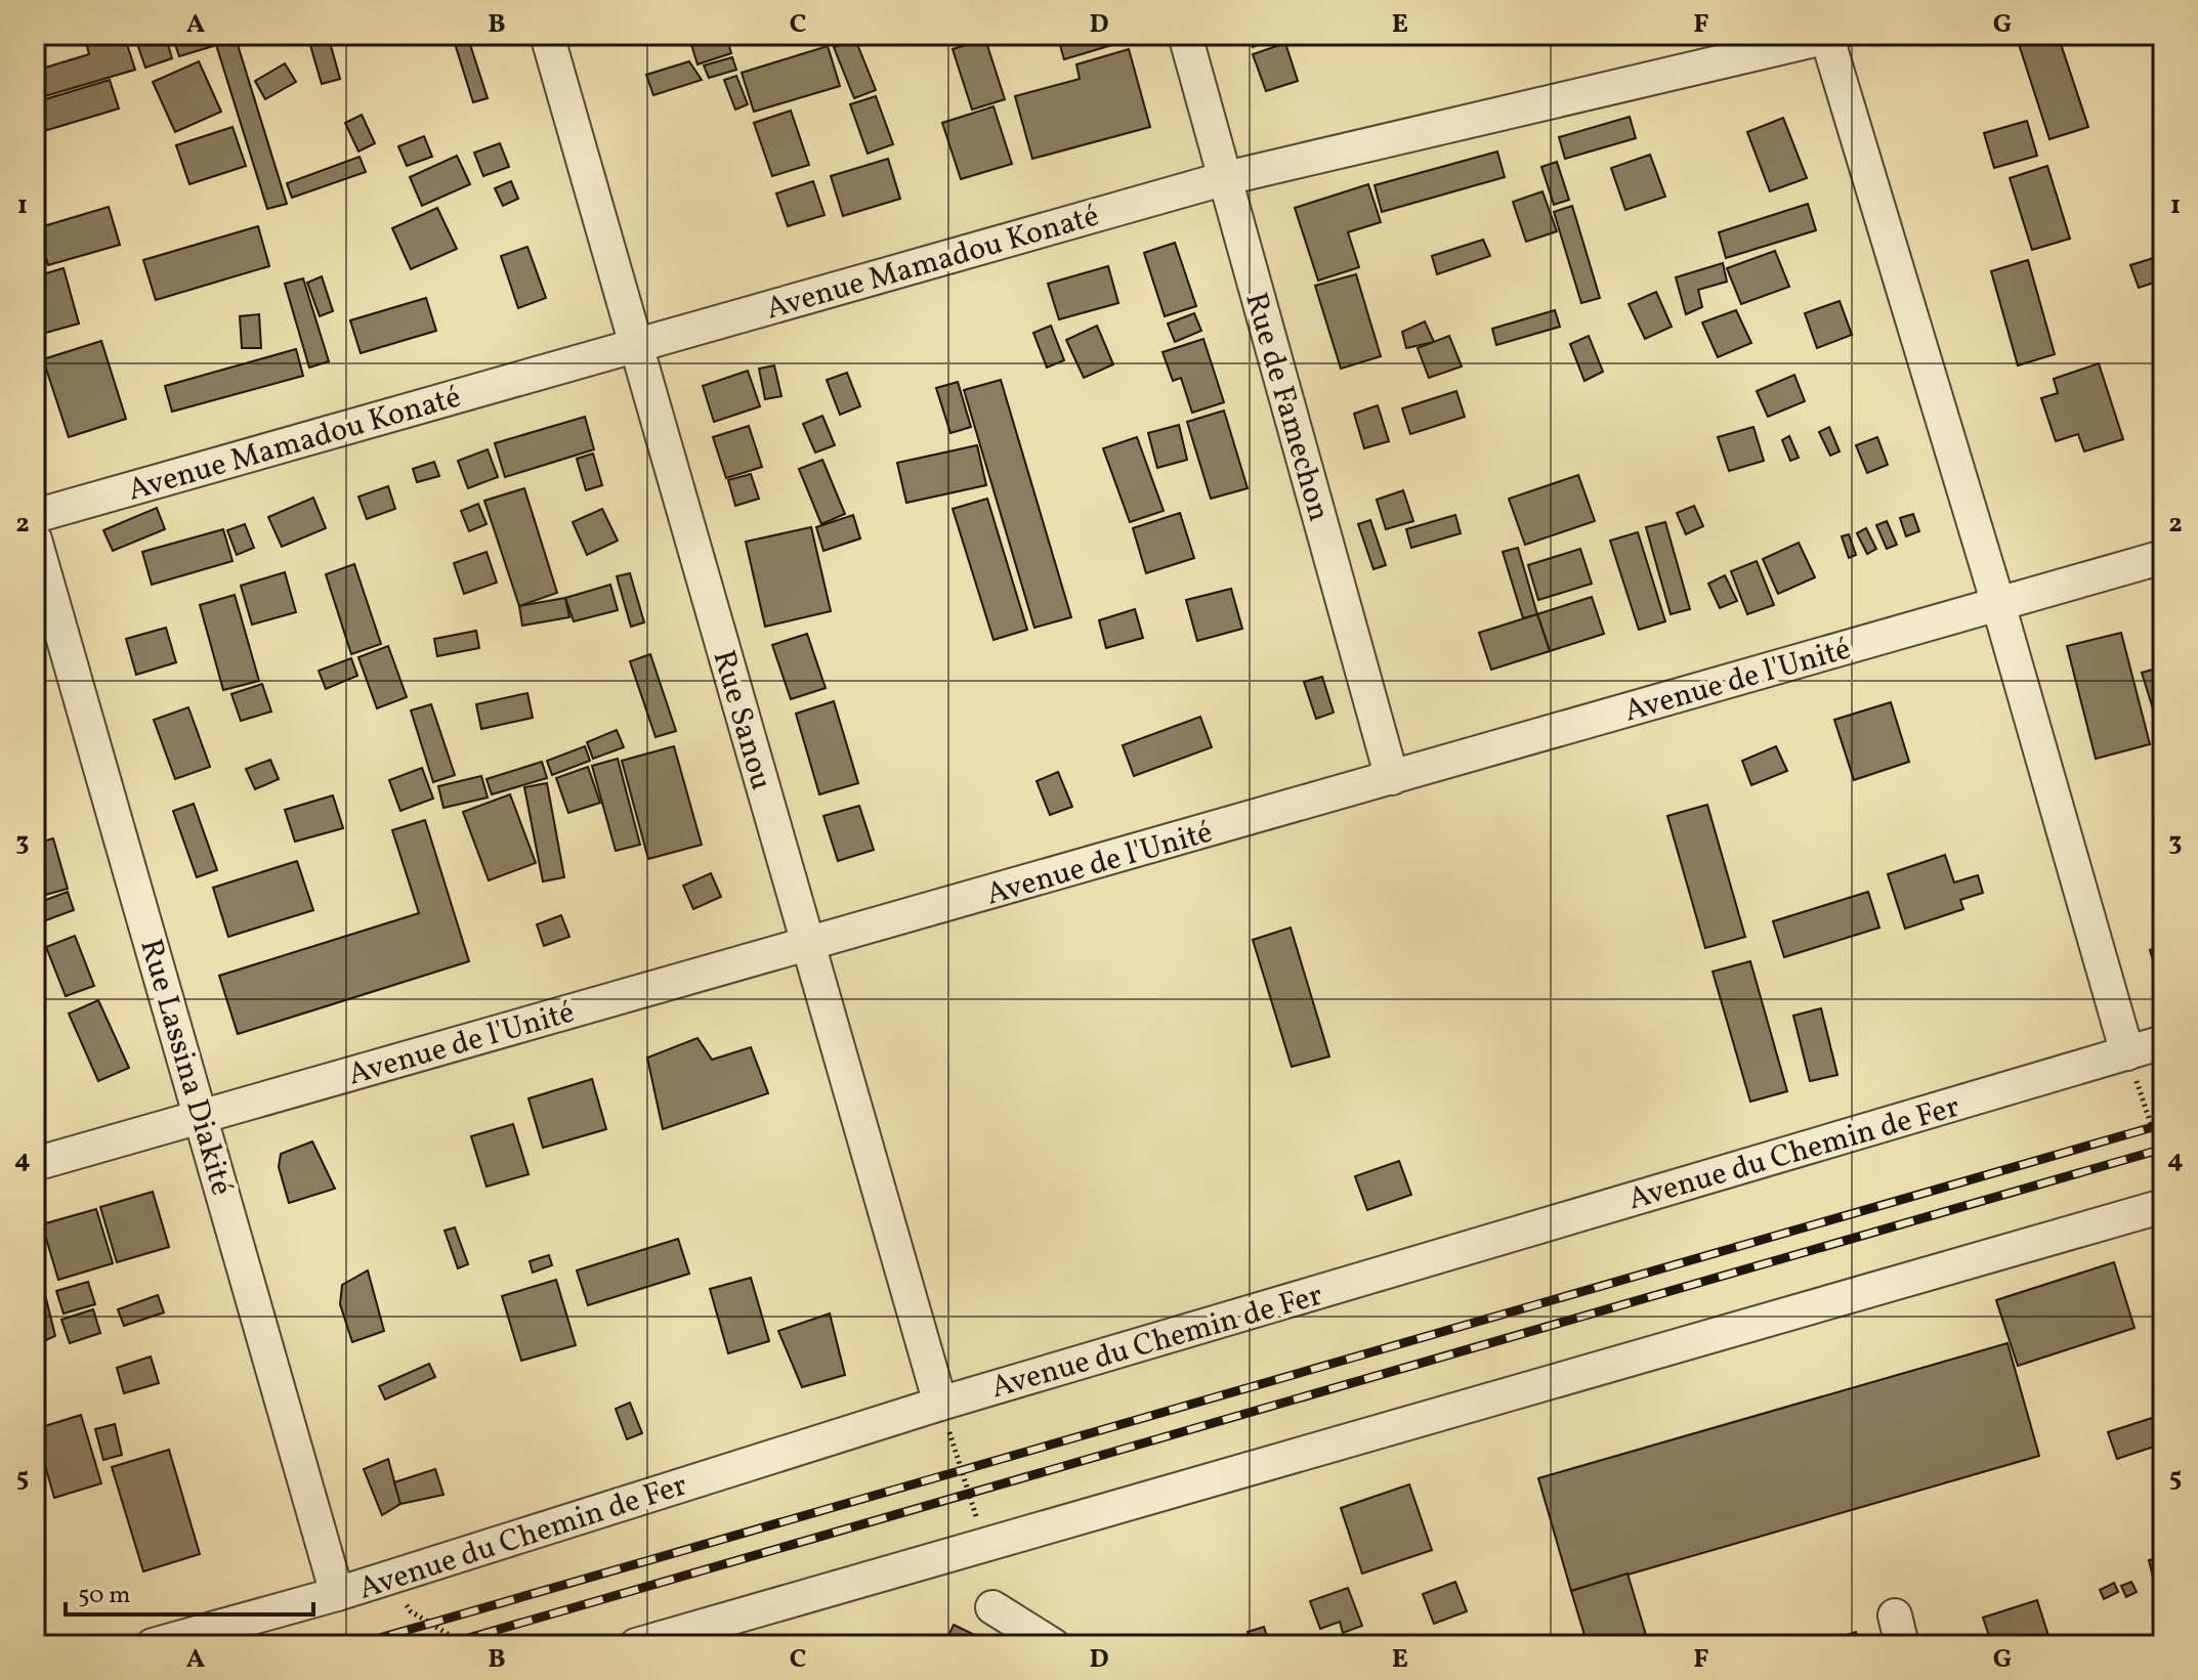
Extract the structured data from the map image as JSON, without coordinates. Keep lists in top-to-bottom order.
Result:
{
  "streets": {
    "street": [
      "Avenue Mamadou Konaté",
      "Rue de Famechon",
      "Avenue de l'Unité",
      "Rue Sanou",
      "Rue Lassina Diakité",
      "Avenue du Chemin de Fer"
    ]
  },
  "crossings": [
    ["Avenue Mamadou Konaté", "Rue de Famechon"],
    ["Avenue Mamadou Konaté", "Rue Sanou"],
    ["Rue de Famechon", "Avenue de l'Unité"],
    ["Avenue de l'Unité", "Rue Sanou"],
    ["Avenue de l'Unité", "Rue Lassina Diakité"],
    ["Rue Sanou", "Avenue du Chemin de Fer"],
    ["Rue Lassina Diakité", "Avenue du Chemin de Fer"]
  ],
  "scale_bar": "50 m",
  "grid": {
    "columns": [
      "A",
      "B",
      "C",
      "D",
      "E",
      "F",
      "G"
    ],
    "rows": [
      "1",
      "2",
      "3",
      "4",
      "5"
    ]
  }
}
